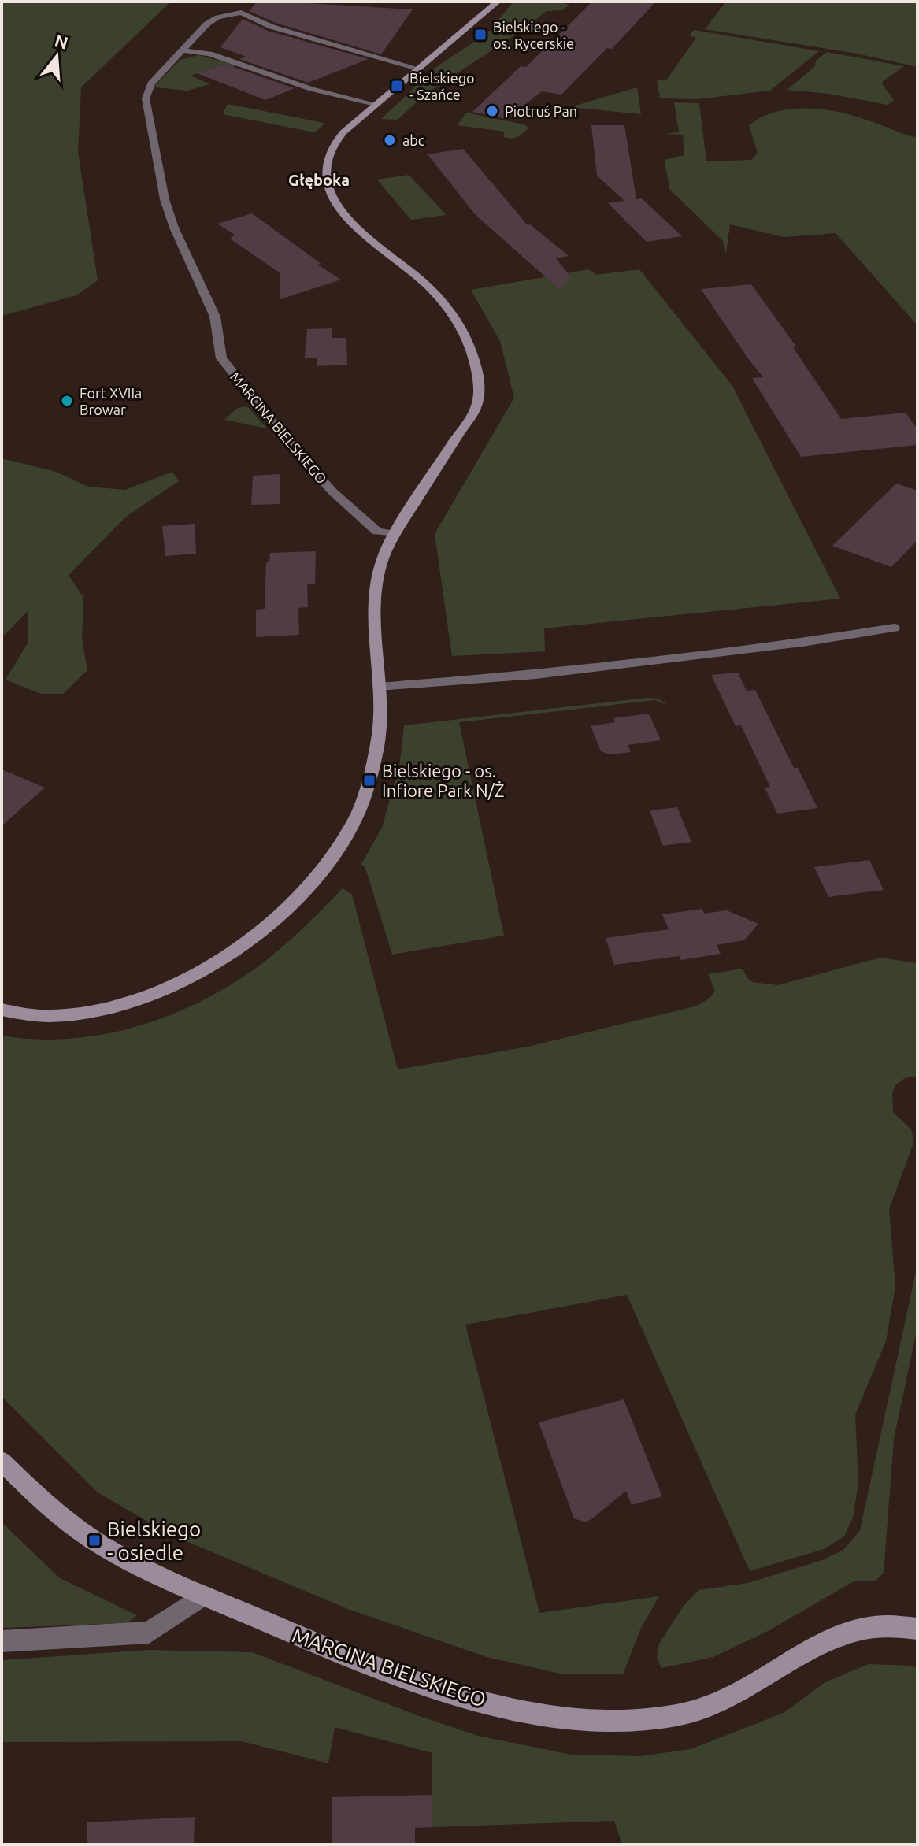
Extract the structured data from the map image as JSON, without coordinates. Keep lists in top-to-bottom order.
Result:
{
  "streets": {
    "street": ["MARCINA BIELSKIEGO"]
  },
  "districts": ["Głęboka"],
  "places": {
    "transit": [
      "Bielskiego - os. Rycerskie",
      "Bielskiego - Szańce",
      "Bielskiego - os. Infiore Park N/Ż",
      "Bielskiego - osiedle"
    ],
    "other": ["Piotruś Pan", "abc", "Fort XVIIa Browar"]
  },
  "north": "top"
}
